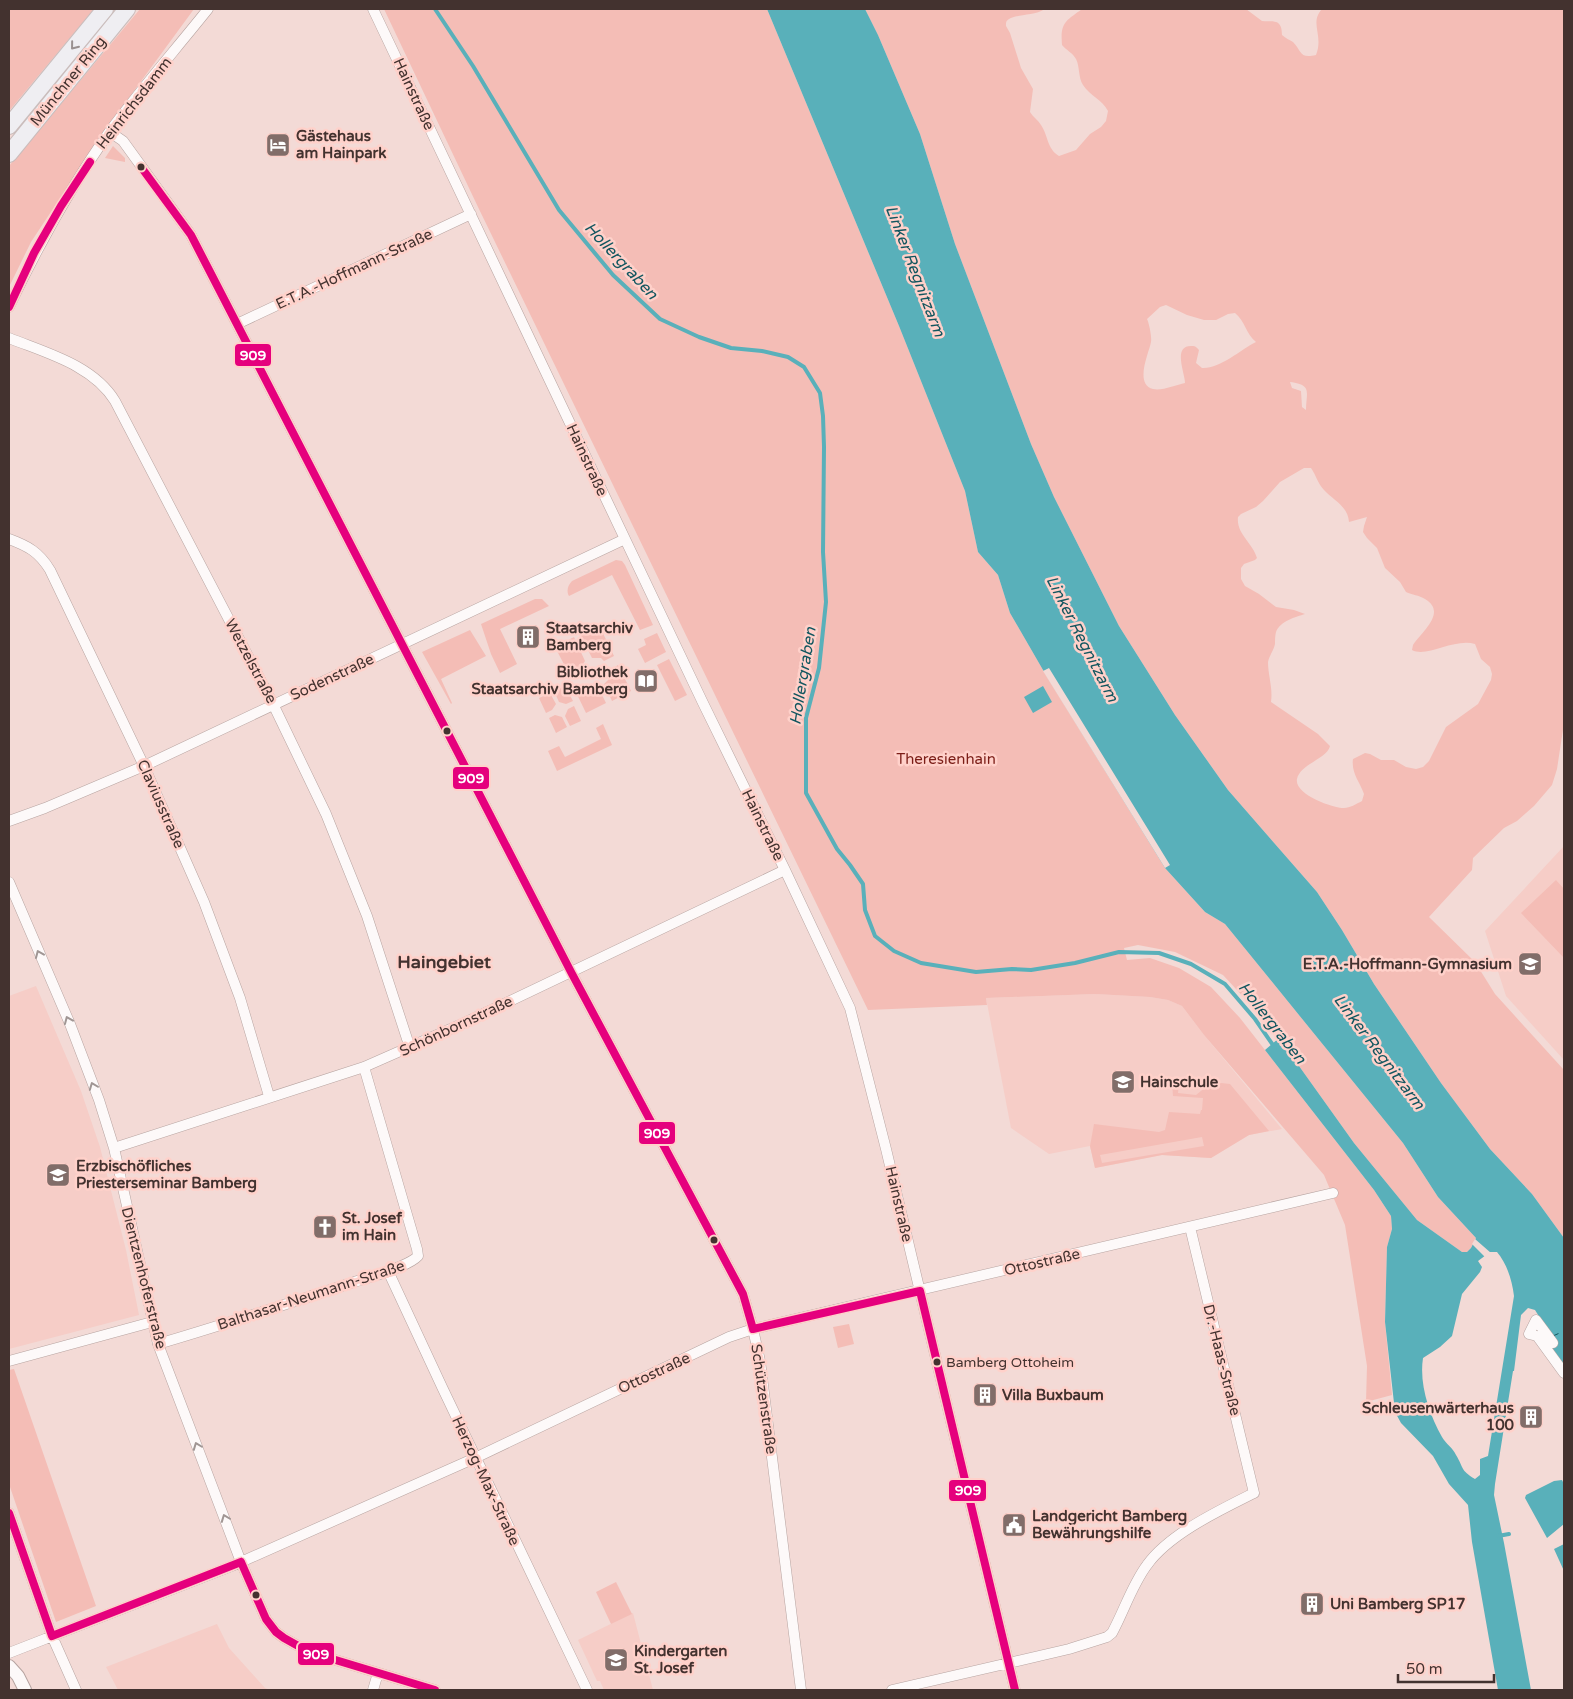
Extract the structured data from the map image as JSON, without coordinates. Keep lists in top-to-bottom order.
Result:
{
  "streets": {
    "main road": ["Münchner Ring"],
    "street": [
      "Hainstraße",
      "Heinrichsdamm",
      "E.T.A.-Hoffmann-Straße",
      "Wetzelstraße",
      "Sodenstraße",
      "Claviusstraße",
      "Schönbornstraße",
      "Ottostraße",
      "Dientzenhoferstraße",
      "Balthasar-Neumann-Straße",
      "Dr.-Haas-Straße",
      "Schützenstraße",
      "Herzog-Max-Straße"
    ]
  },
  "crossings": [
    ["Hainstraße", "E.T.A.-Hoffmann-Straße"],
    ["Hainstraße", "Sodenstraße"],
    ["Hainstraße", "Schönbornstraße"],
    ["Hainstraße", "Ottostraße"],
    ["Hainstraße", "Dr.-Haas-Straße"],
    ["Heinrichsdamm", "Schützenstraße"],
    ["E.T.A.-Hoffmann-Straße", "Schützenstraße"],
    ["Wetzelstraße", "Sodenstraße"],
    ["Wetzelstraße", "Schönbornstraße"],
    ["Sodenstraße", "Claviusstraße"],
    ["Sodenstraße", "Schützenstraße"],
    ["Claviusstraße", "Schönbornstraße"],
    ["Schönbornstraße", "Dientzenhoferstraße"],
    ["Schönbornstraße", "Balthasar-Neumann-Straße"],
    ["Schönbornstraße", "Schützenstraße"],
    ["Ottostraße", "Dientzenhoferstraße"],
    ["Ottostraße", "Dr.-Haas-Straße"],
    ["Ottostraße", "Schützenstraße"],
    ["Ottostraße", "Herzog-Max-Straße"],
    ["Dientzenhoferstraße", "Balthasar-Neumann-Straße"],
    ["Balthasar-Neumann-Straße", "Herzog-Max-Straße"]
  ],
  "one_way": ["Dientzenhoferstraße"],
  "districts": ["Haingebiet"],
  "water": ["Hollergraben", "Linker Regnitzarm"],
  "parks": ["Theresienhain"],
  "places": {
    "hotel": ["Gästehaus am Hainpark"],
    "building": [
      "Staatsarchiv Bamberg",
      "Villa Buxbaum",
      "Schleusenwärterhaus 100",
      "Uni Bamberg SP17"
    ],
    "library": ["Bibliothek Staatsarchiv Bamberg"],
    "school or university": [
      "E.T.A.-Hoffmann-Gymnasium",
      "Hainschule",
      "Erzbischöfliches Priesterseminar Bamberg",
      "Kindergarten St. Josef"
    ],
    "church": ["St. Josef im Hain"],
    "other": ["Bamberg Ottoheim"],
    "public building": ["Landgericht Bamberg Bewährungshilfe"]
  },
  "lines": ["transit line 909"],
  "scale_bar": "50 m"
}
